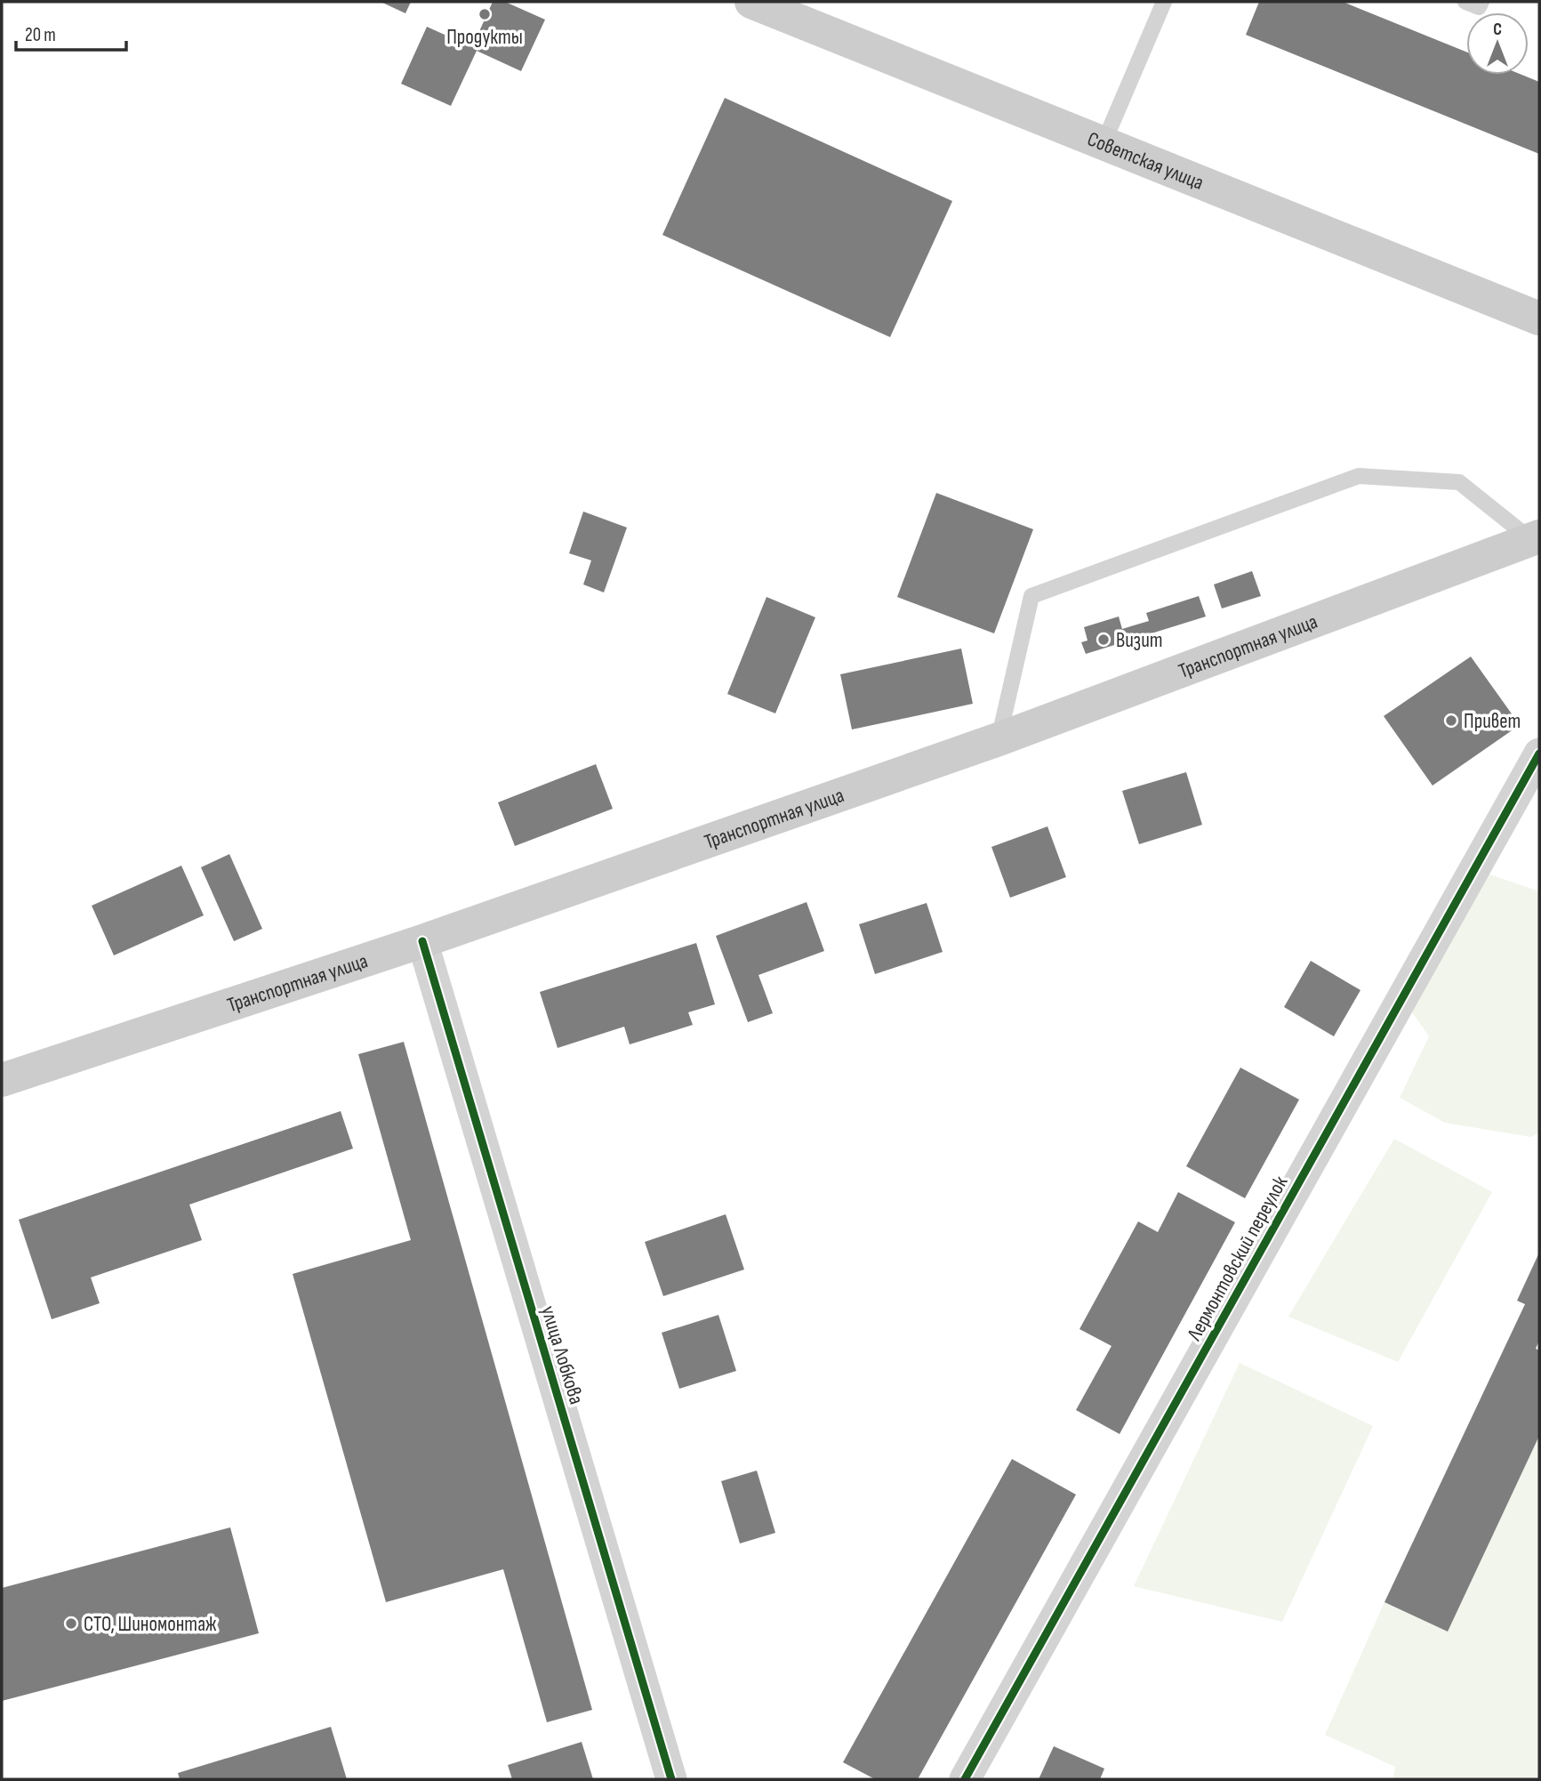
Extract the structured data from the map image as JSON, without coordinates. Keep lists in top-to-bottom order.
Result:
{
  "streets": {
    "main road": ["Советская улица", "Транспортная улица"],
    "street": ["Лермонтовский переулок", "улица Лобкова"]
  },
  "crossings": [
    ["Транспортная улица", "улица Лобкова"]
  ],
  "places": [
    "Продукты",
    "Визит",
    "Привет",
    "СТО, Шиномонтаж"
  ],
  "scale_bar": "20 m",
  "north": "top"
}
